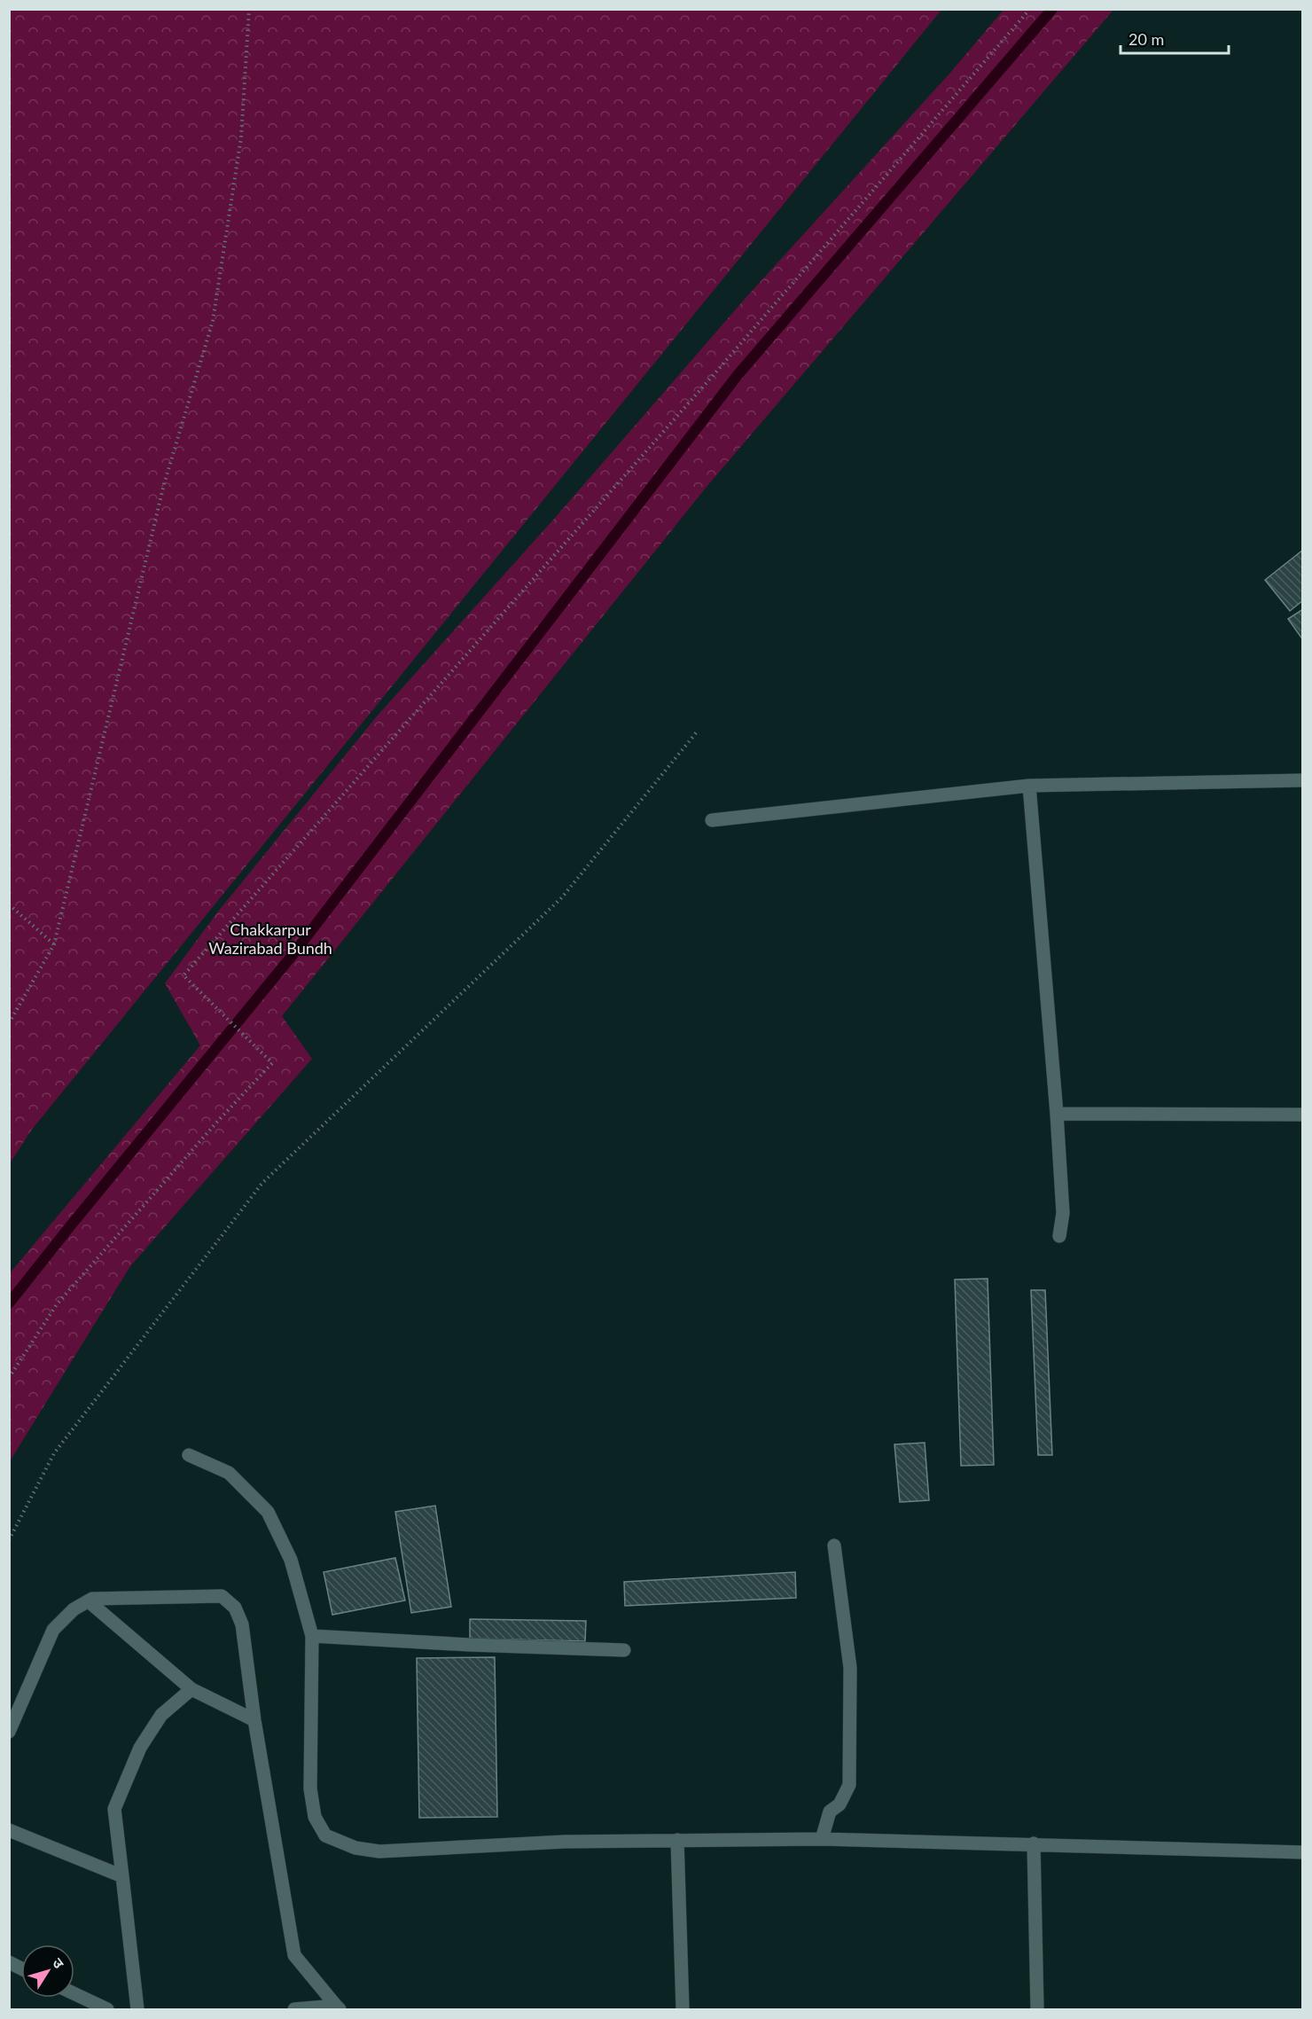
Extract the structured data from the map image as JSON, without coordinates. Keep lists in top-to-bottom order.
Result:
{
  "parks": ["Chakkarpur Wazirabad Bundh"],
  "scale_bar": "20 m",
  "north": "top right"
}
